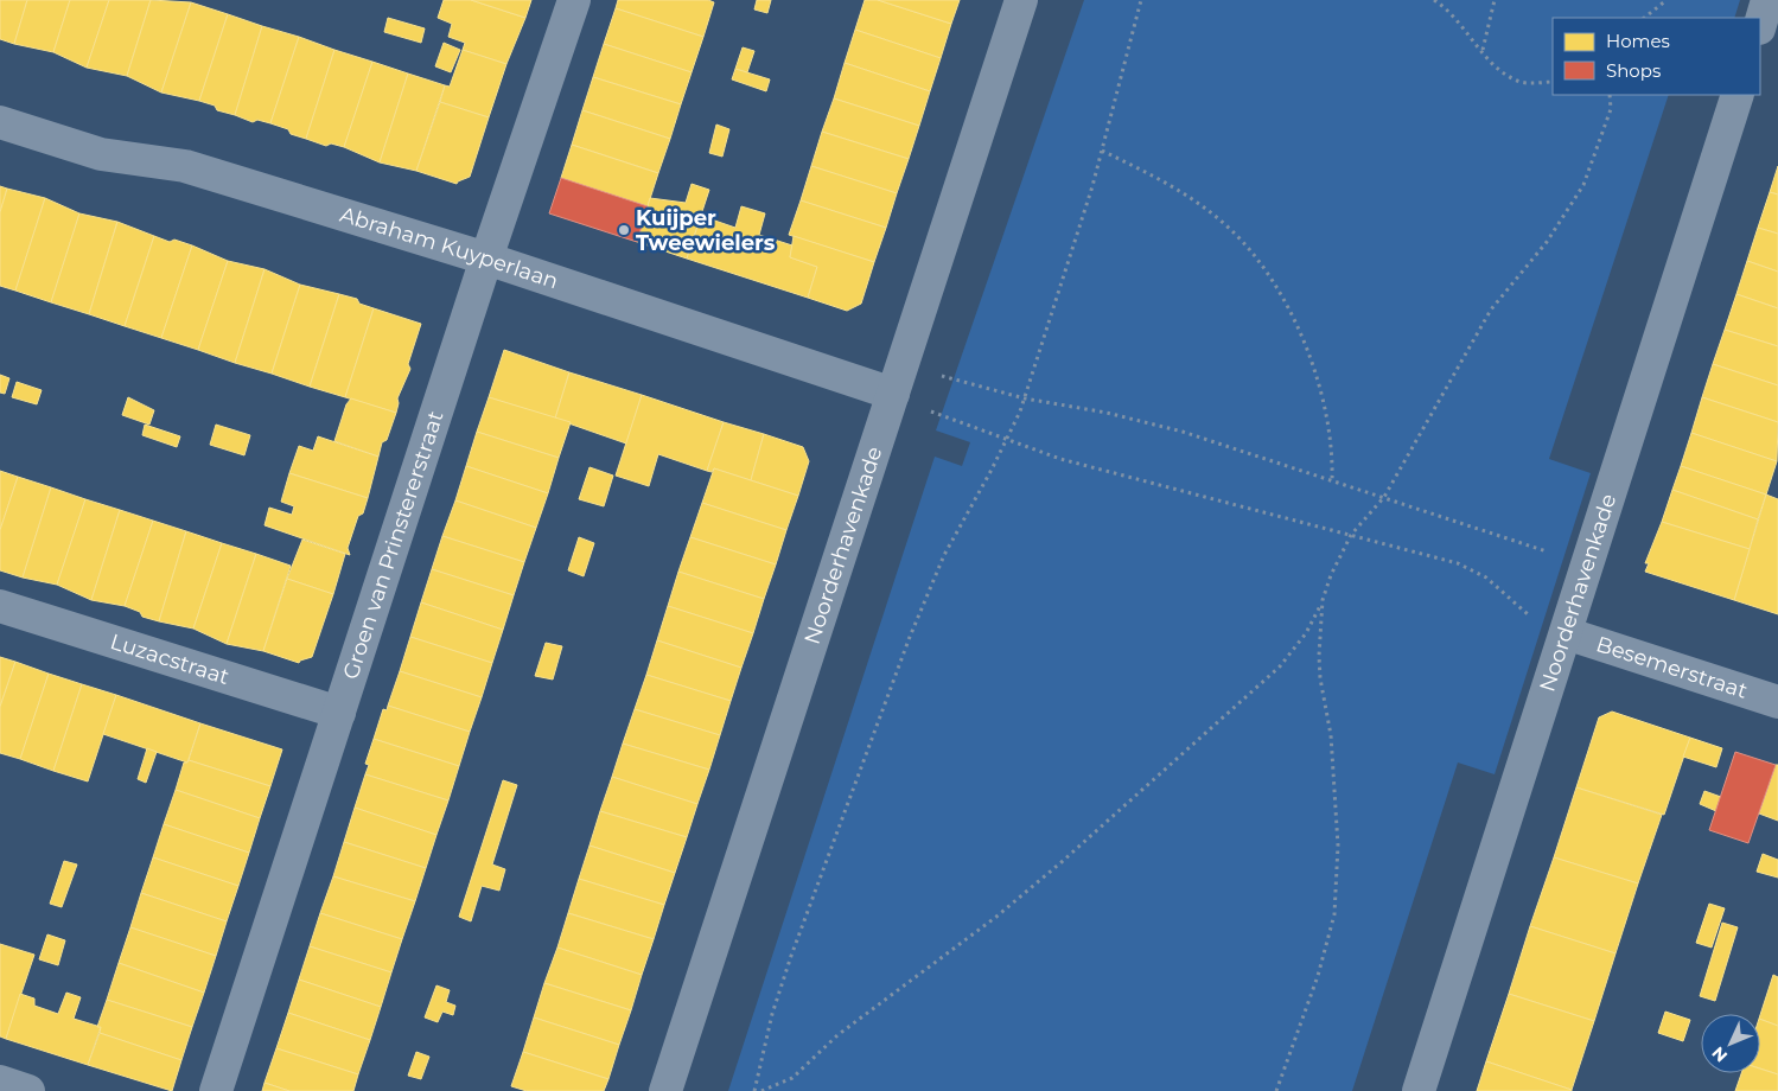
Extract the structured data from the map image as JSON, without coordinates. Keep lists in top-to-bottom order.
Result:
{
  "streets": {
    "street": [
      "Abraham Kuyperlaan",
      "Groen van Prinstererstraat",
      "Noorderhavenkade",
      "Luzacstraat",
      "Besemerstraat"
    ]
  },
  "crossings": [
    ["Abraham Kuyperlaan", "Groen van Prinstererstraat"],
    ["Abraham Kuyperlaan", "Noorderhavenkade"],
    ["Groen van Prinstererstraat", "Luzacstraat"],
    ["Noorderhavenkade", "Besemerstraat"]
  ],
  "places": ["Kuijper Tweewielers"],
  "legend": ["Homes", "Shops"],
  "north": "bottom left"
}
